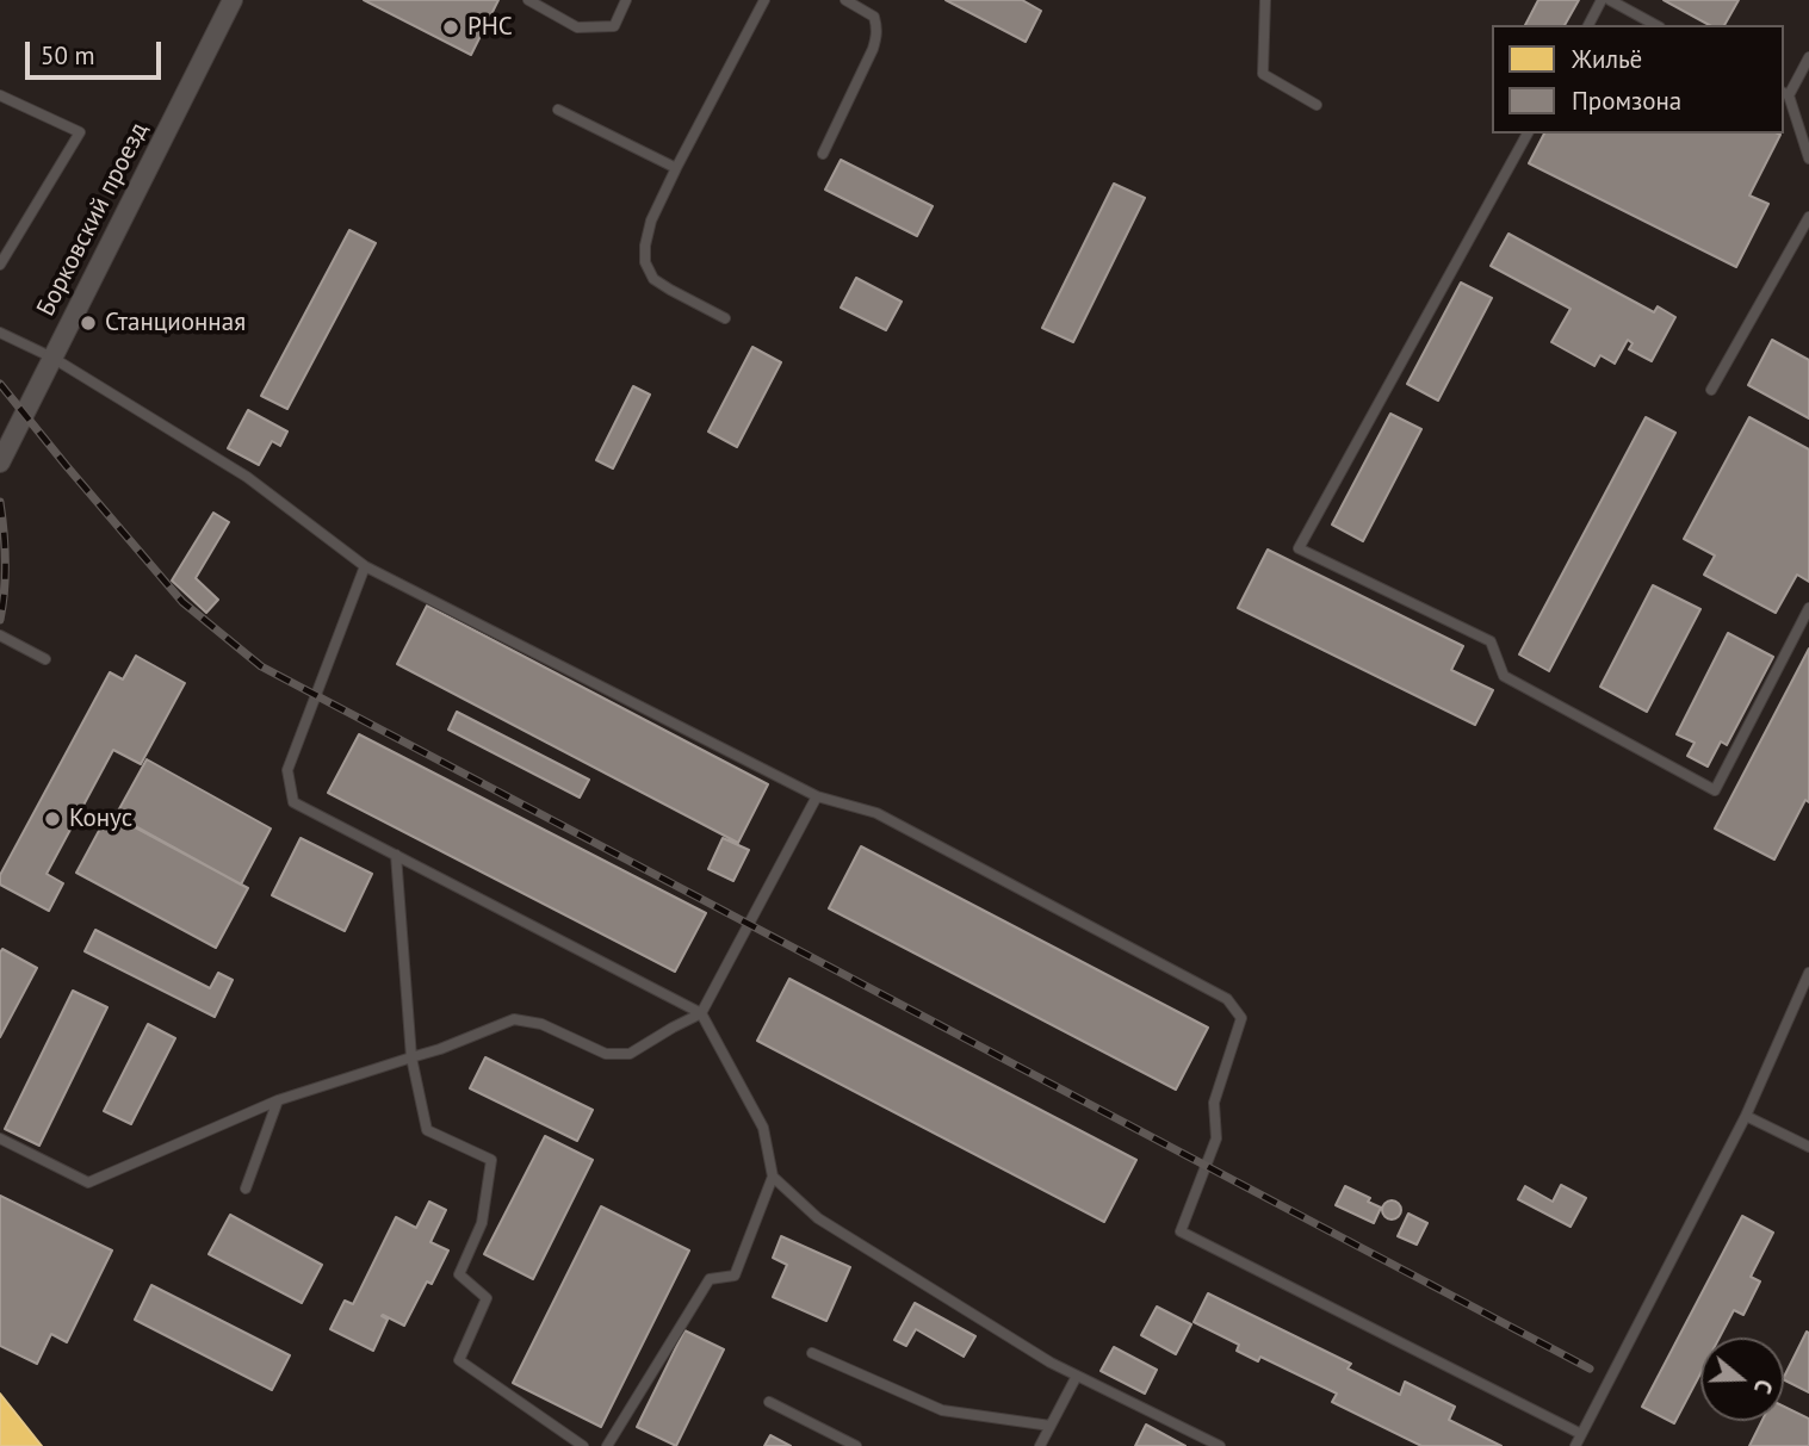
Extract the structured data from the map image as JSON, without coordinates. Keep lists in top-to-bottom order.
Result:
{
  "streets": {
    "street": ["Борковский проезд"]
  },
  "places": ["РНС", "Станционная", "Конус"],
  "legend": ["Жильё", "Промзона"],
  "scale_bar": "50 m",
  "north": "right"
}
